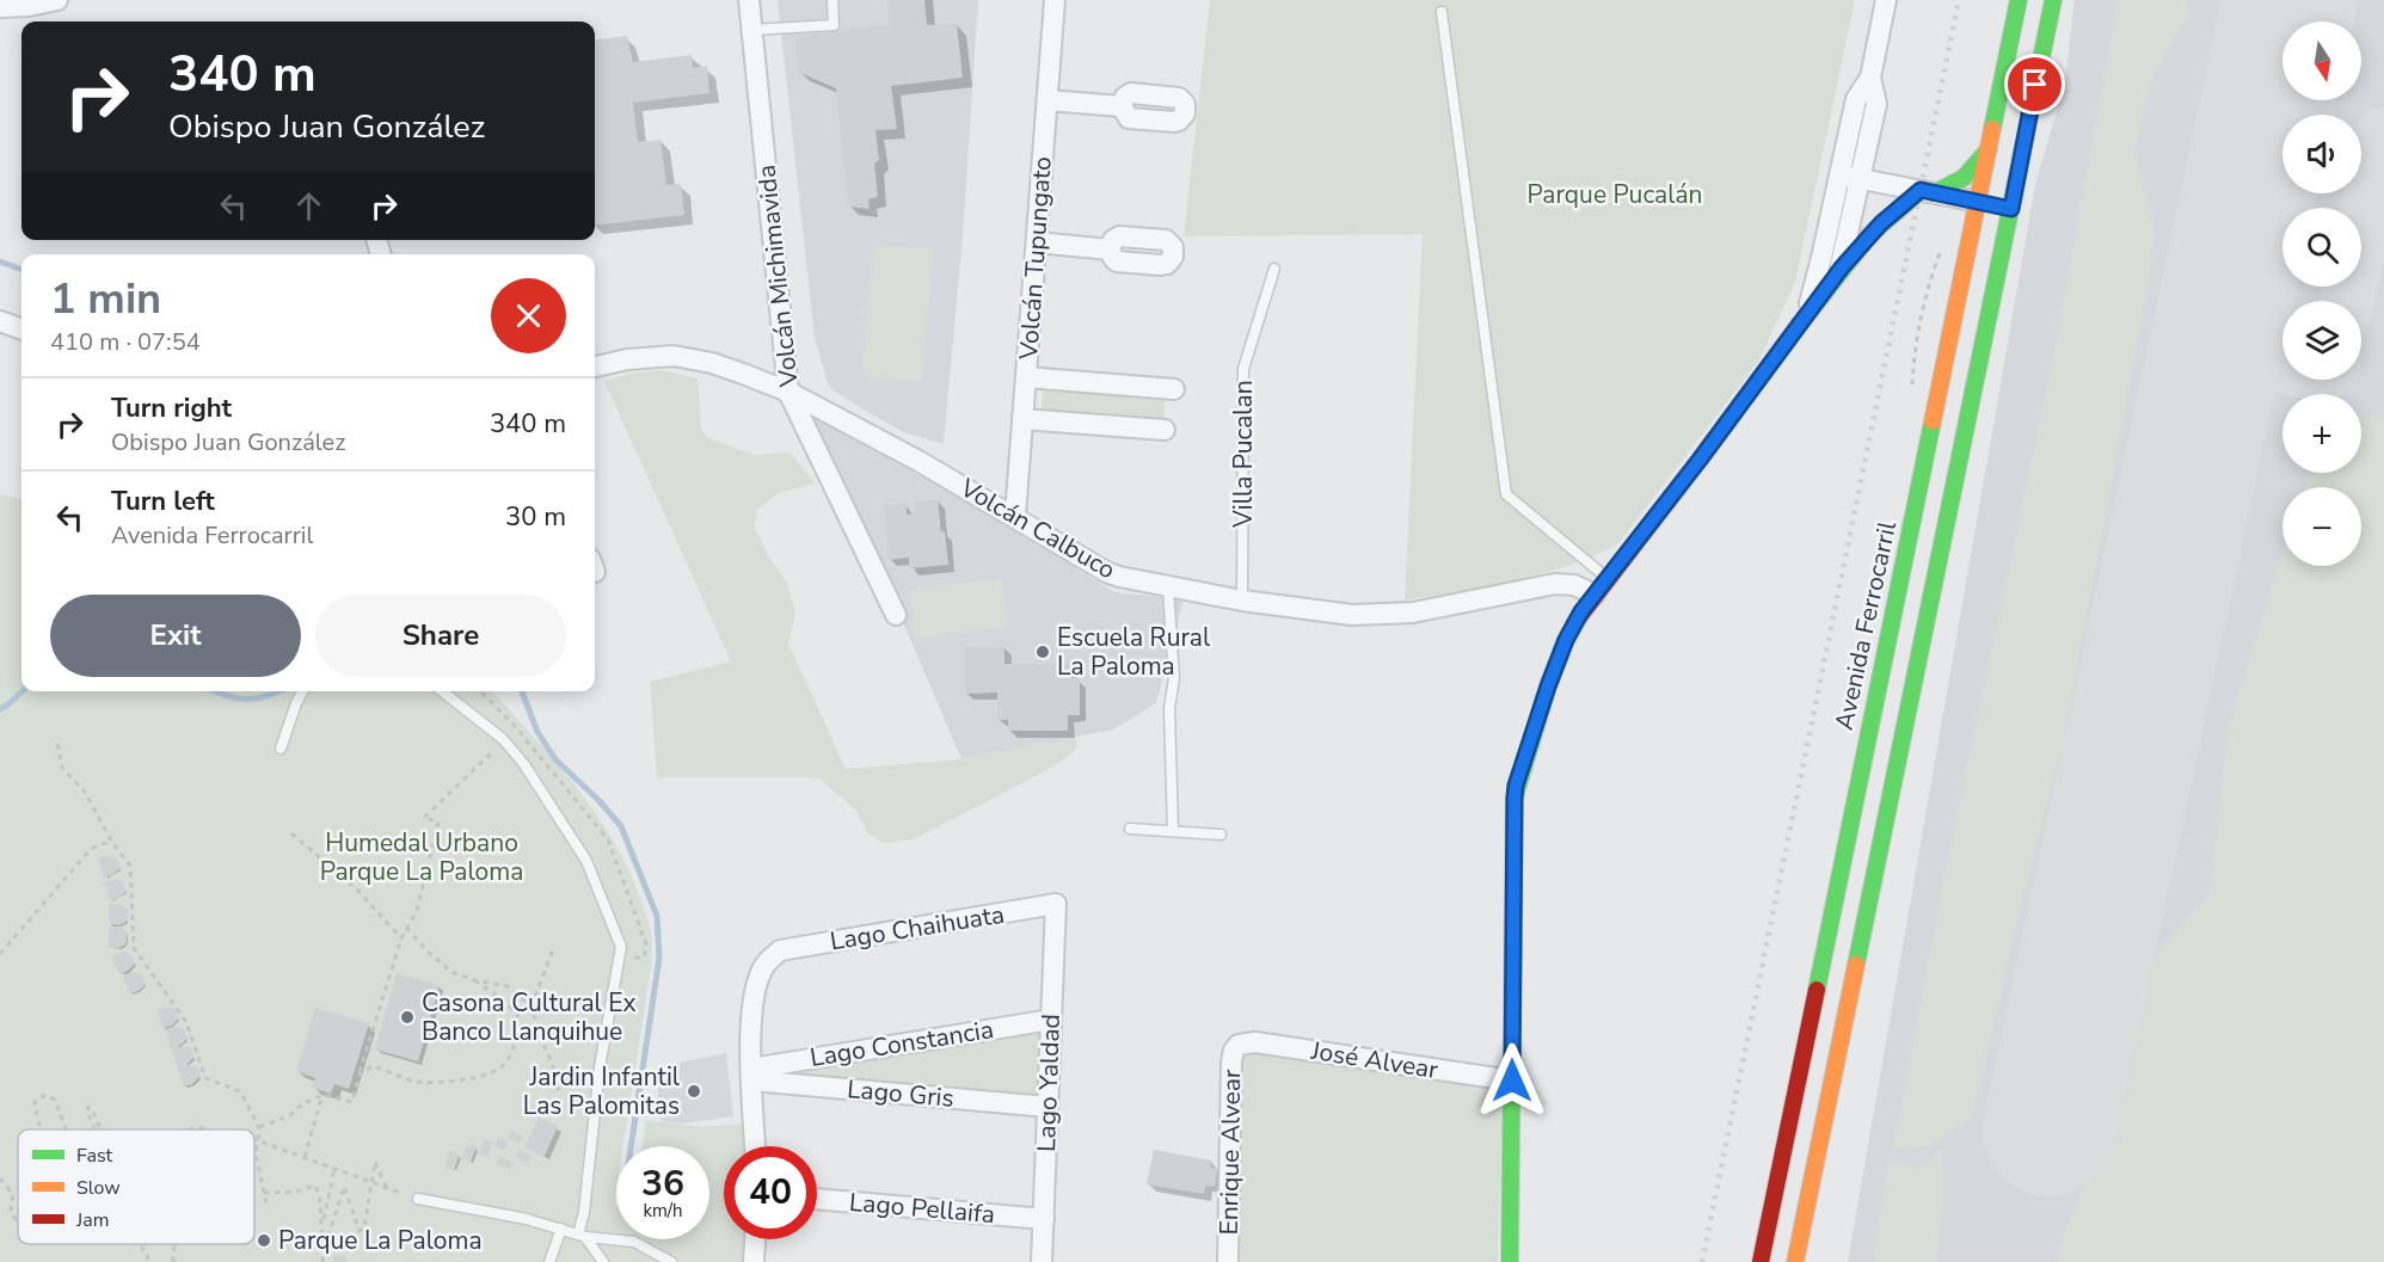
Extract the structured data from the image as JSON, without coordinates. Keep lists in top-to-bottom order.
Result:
{
  "streets": {
    "main road": ["Avenida Ferrocarril"],
    "street": [
      "Volcán Tupungato",
      "Volcán Michimavida",
      "Volcán Calbuco",
      "Lago Chaihuata",
      "Lago Constancia",
      "José Alvear",
      "Lago Yaldad",
      "Lago Gris",
      "Enrique Alvear",
      "Lago Pellaifa"
    ],
    "lane": ["Villa Pucalan"]
  },
  "crossings": [
    ["Volcán Tupungato", "Volcán Calbuco"],
    ["Volcán Michimavida", "Volcán Calbuco"],
    ["Villa Pucalan", "Volcán Calbuco"],
    ["Lago Chaihuata", "Lago Constancia"],
    ["Lago Chaihuata", "Lago Yaldad"],
    ["Lago Chaihuata", "Lago Gris"],
    ["Lago Constancia", "Lago Yaldad"],
    ["Lago Constancia", "Lago Gris"],
    ["José Alvear", "Enrique Alvear"],
    ["Lago Yaldad", "Lago Gris"],
    ["Lago Yaldad", "Lago Pellaifa"]
  ],
  "parks": ["Parque Pucalán", "Humedal Urbano Parque La Paloma"],
  "places": [
    "Escuela Rural La Paloma",
    "Casona Cultural Ex Banco Llanquihue",
    "Jardin Infantil Las Palomitas",
    "Parque La Paloma"
  ],
  "legend": ["Fast", "Slow", "Jam"],
  "north": "bottom",
  "page": {
    "map_buttons": ["+", "−"],
    "turn": ["340 m", "Obispo Juan González"],
    "heading": ["1 min", "410 m · 07:54"],
    "list": [
      {
        "name": "Turn right",
        "note": "Obispo Juan González",
        "value": "340 m"
      },
      {
        "name": "Turn left",
        "note": "Avenida Ferrocarril",
        "value": "30 m"
      }
    ],
    "buttons": ["Exit", "Share"],
    "speed": "36 km/h",
    "limit": "40"
  }
}
